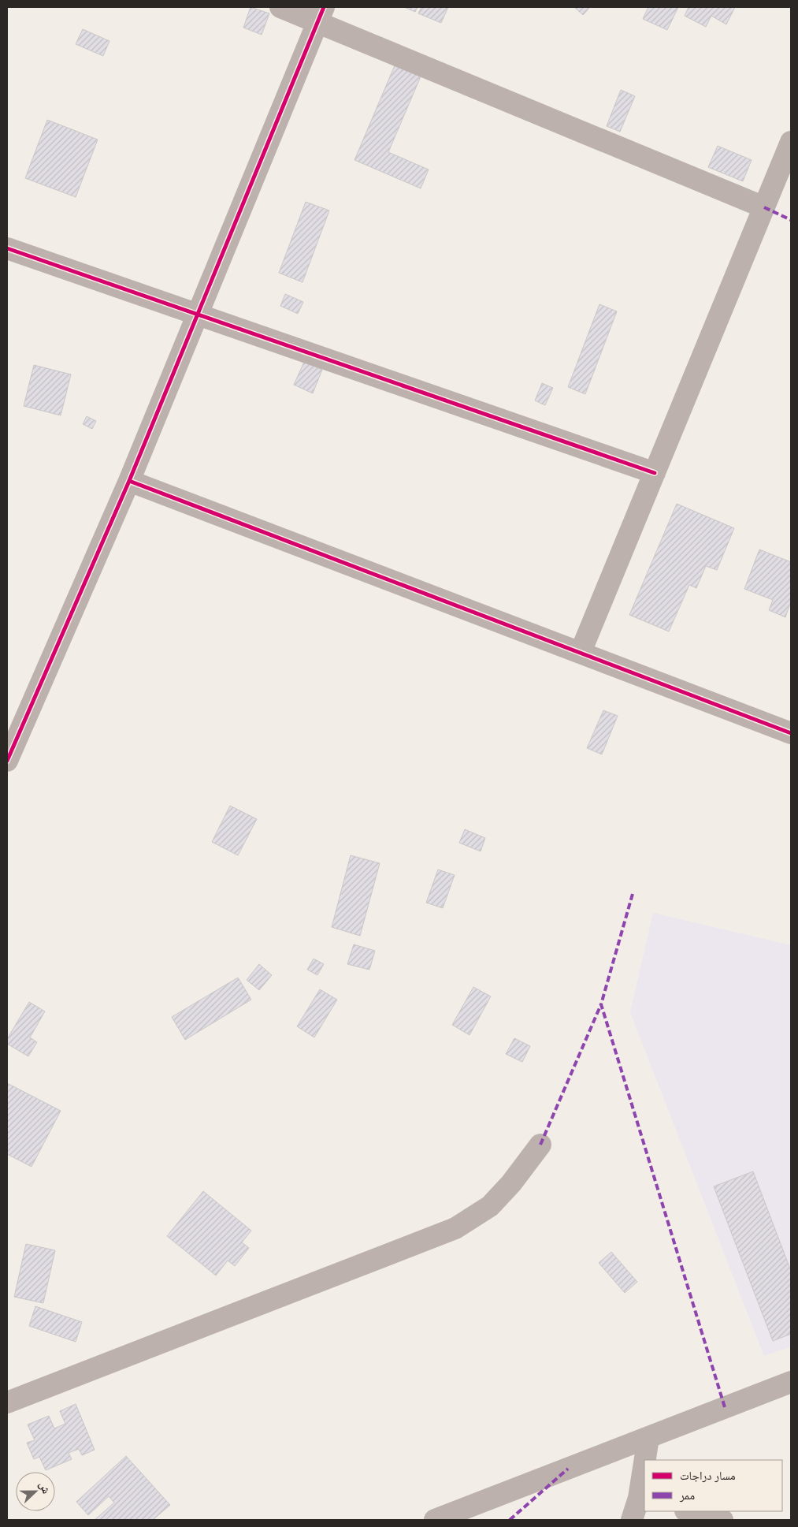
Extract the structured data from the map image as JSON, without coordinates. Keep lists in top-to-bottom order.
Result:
{
  "legend": ["مسار دراجات", "ممر"],
  "north": "right"
}
